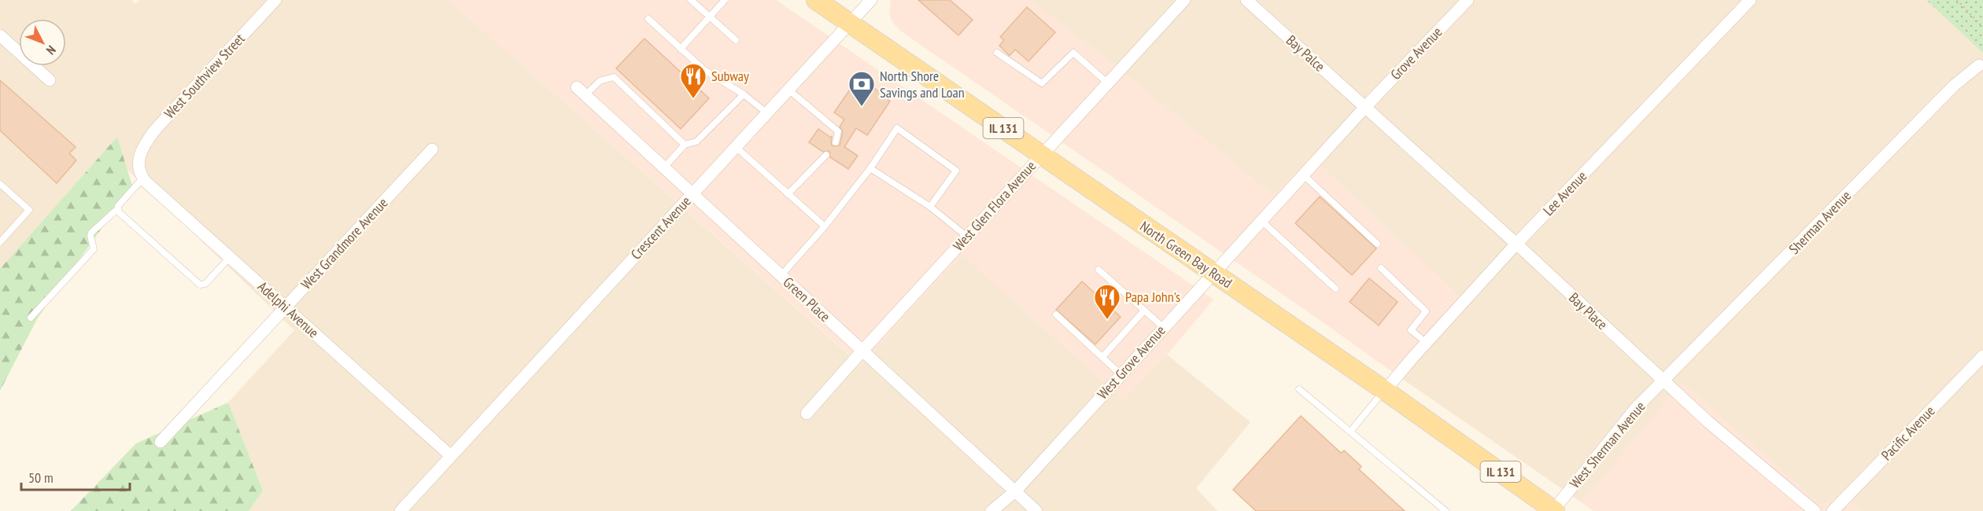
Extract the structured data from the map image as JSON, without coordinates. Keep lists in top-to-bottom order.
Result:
{
  "streets": {
    "main road": ["IL 131", "North Green Bay Road"],
    "street": [
      "Bay Palce",
      "Grove Avenue",
      "West Southview Street",
      "Lee Avenue",
      "West Glen Flora Avenue",
      "Sherman Avenue",
      "Crescent Avenue",
      "West Grandmore Avenue",
      "Green Place",
      "Adelphi Avenue",
      "Bay Place",
      "West Grove Avenue",
      "Pacific Avenue",
      "West Sherman Avenue"
    ]
  },
  "crossings": [
    ["Bay Palce", "Grove Avenue"],
    ["Bay Palce", "Bay Place"],
    ["Bay Palce", "West Grove Avenue"],
    ["Grove Avenue", "Bay Place"],
    ["Grove Avenue", "West Grove Avenue"],
    ["West Southview Street", "Adelphi Avenue"],
    ["Lee Avenue", "North Green Bay Road"],
    ["Lee Avenue", "Bay Place"],
    ["West Glen Flora Avenue", "North Green Bay Road"],
    ["West Glen Flora Avenue", "Green Place"],
    ["Sherman Avenue", "Bay Place"],
    ["Sherman Avenue", "West Sherman Avenue"],
    ["Crescent Avenue", "North Green Bay Road"],
    ["Crescent Avenue", "Green Place"],
    ["Crescent Avenue", "Adelphi Avenue"],
    ["West Grandmore Avenue", "Adelphi Avenue"],
    ["North Green Bay Road", "West Grove Avenue"],
    ["North Green Bay Road", "West Sherman Avenue"],
    ["Green Place", "West Grove Avenue"],
    ["Bay Place", "West Grove Avenue"],
    ["Bay Place", "West Sherman Avenue"]
  ],
  "places": {
    "restaurant": ["Subway", "Papa John's"],
    "bank": ["North Shore Savings and Loan"]
  },
  "scale_bar": "50 m",
  "north": "bottom right"
}
